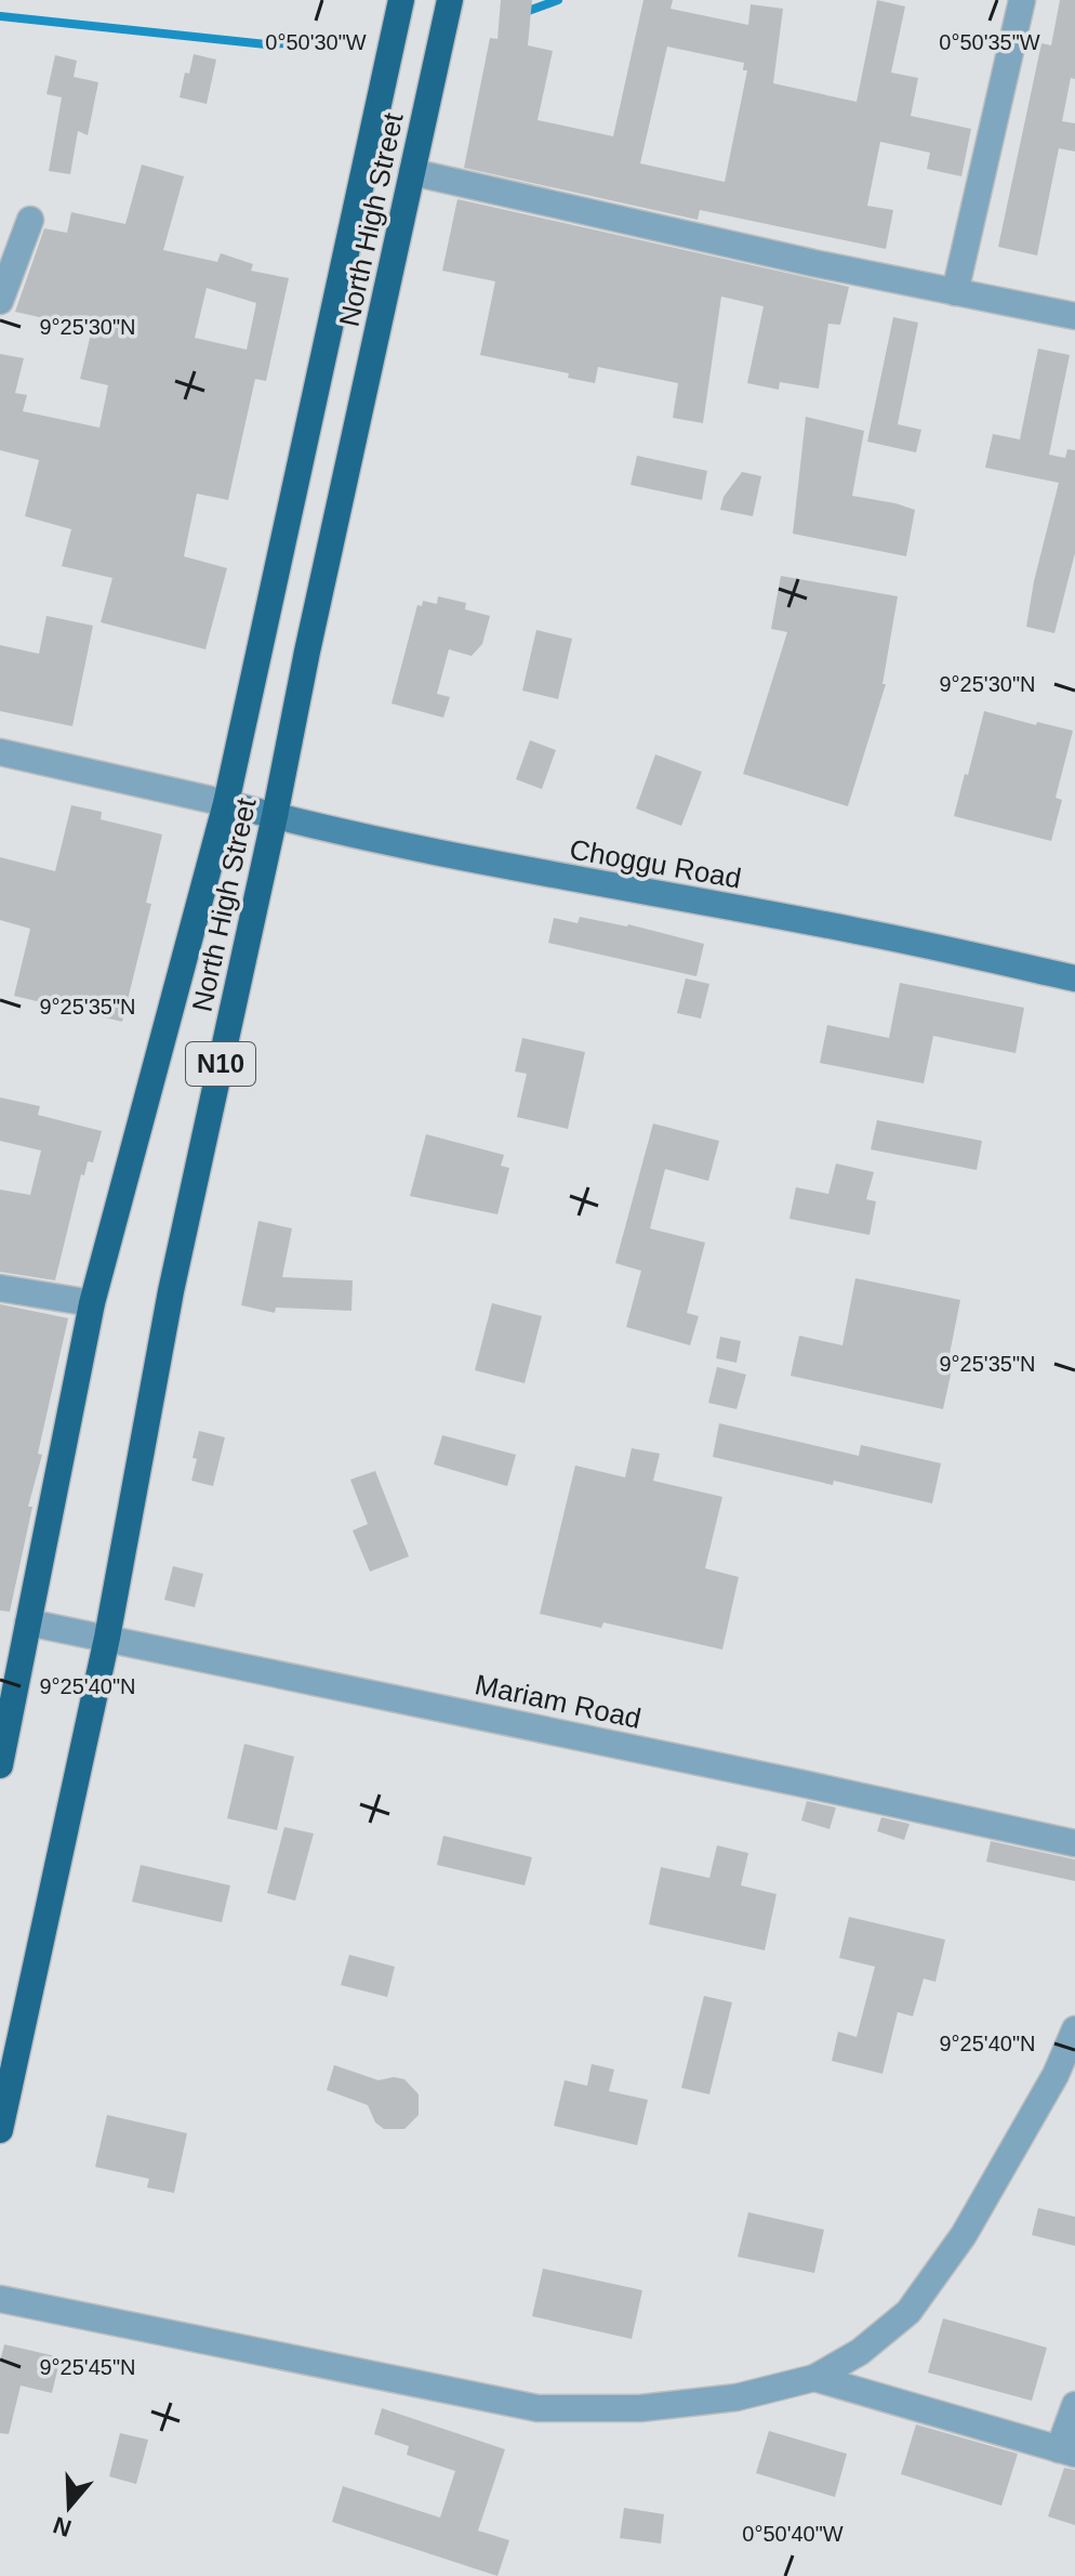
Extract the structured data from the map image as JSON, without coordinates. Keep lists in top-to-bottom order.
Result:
{
  "streets": {
    "highway": ["North High Street", "N10"],
    "main road": ["Choggu Road"],
    "street": ["Mariam Road"]
  },
  "crossings": [
    ["North High Street", "Choggu Road"],
    ["North High Street", "Mariam Road"]
  ],
  "north": "bottom",
  "coordinates": [
    "0°50'30\"W",
    "0°50'35\"W",
    "9°25'30\"N",
    "9°25'35\"N",
    "9°25'40\"N",
    "9°25'45\"N",
    "0°50'40\"W"
  ]
}
